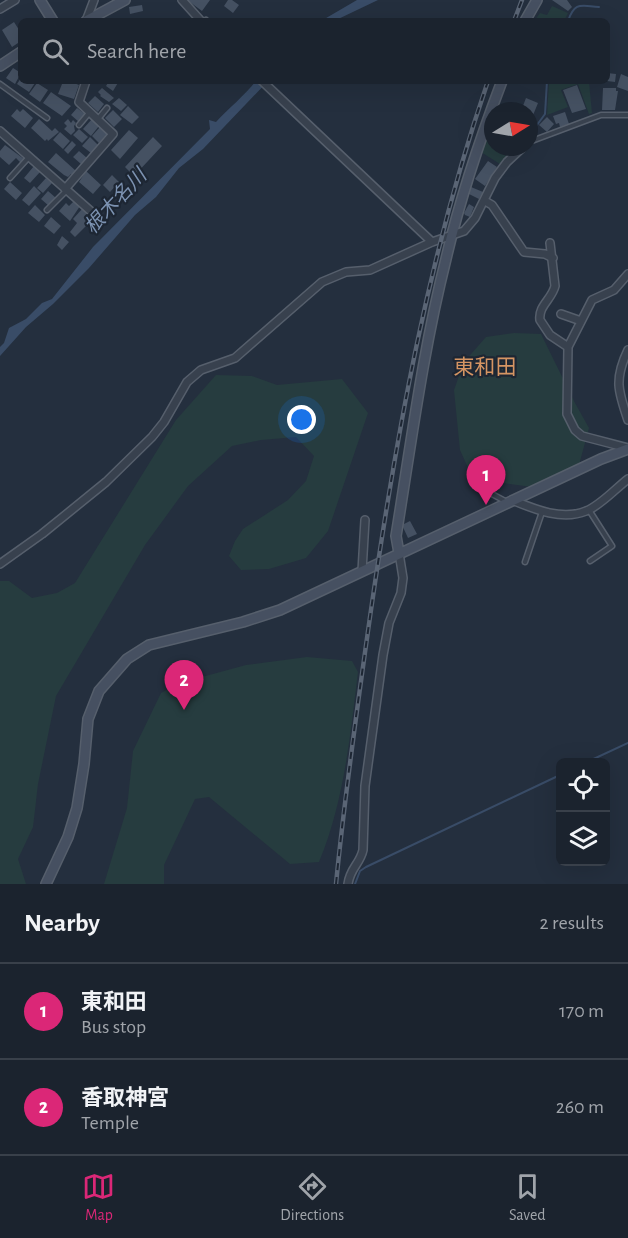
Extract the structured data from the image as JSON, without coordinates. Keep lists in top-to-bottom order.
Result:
{
  "districts": ["東和田"],
  "water": ["根木名川"],
  "north": "right",
  "page": {
    "search": "Search here",
    "pins": ["1", "2"],
    "heading": ["Nearby", "2 results"],
    "list": [
      {
        "mark": "1",
        "name": "東和田",
        "note": "Bus stop",
        "value": "170 m"
      },
      {
        "mark": "2",
        "name": "香取神宮",
        "note": "Temple",
        "value": "260 m"
      }
    ],
    "nav": ["Map", "Directions", "Saved"]
  }
}
